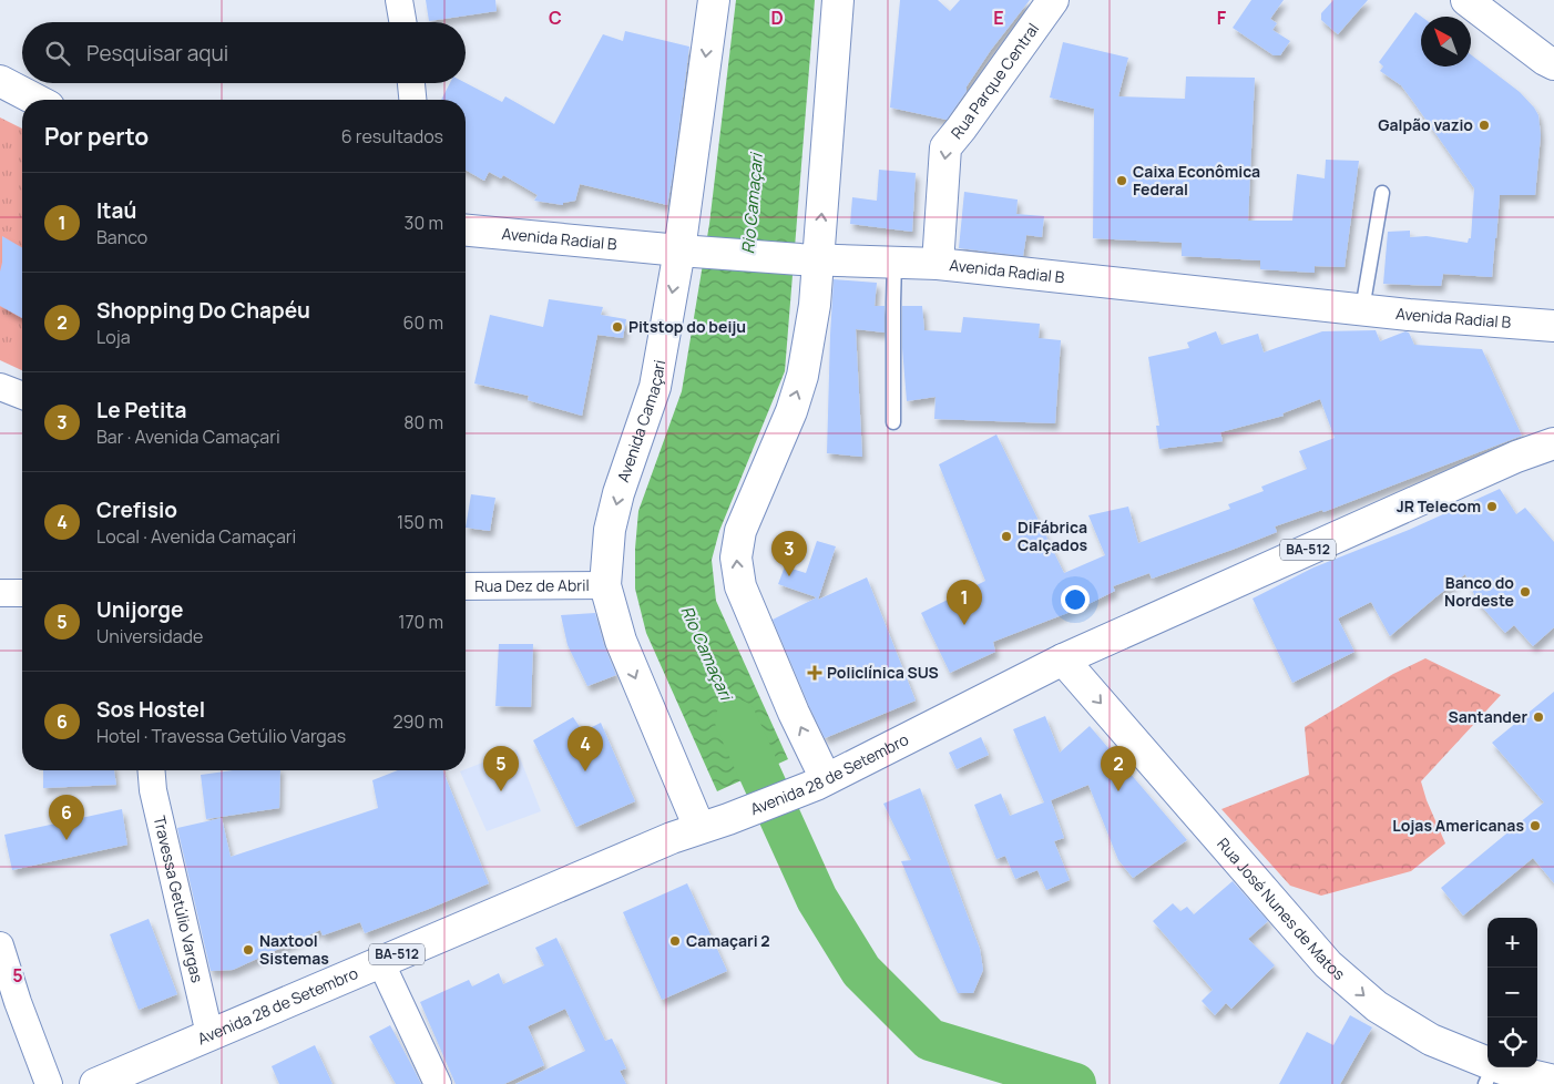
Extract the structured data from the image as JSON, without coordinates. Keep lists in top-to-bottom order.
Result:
{
  "streets": {
    "street": [
      "Rua Parque Central",
      "Avenida Radial B",
      "Avenida Camaçari",
      "BA-512",
      "Rua Dez de Abril",
      "Avenida 28 de Setembro",
      "Travessa Getúlio Vargas",
      "Rua José Nunes de Matos"
    ]
  },
  "crossings": [
    ["Rua Parque Central", "Avenida Radial B"],
    ["Avenida Radial B", "Avenida Camaçari"],
    ["Avenida Camaçari", "Rua Dez de Abril"],
    ["Avenida Camaçari", "Avenida 28 de Setembro"],
    ["Avenida 28 de Setembro", "Travessa Getúlio Vargas"],
    ["Avenida 28 de Setembro", "Rua José Nunes de Matos"]
  ],
  "one_way": ["Rua José Nunes de Matos"],
  "water": ["Rio Camaçari"],
  "places": {
    "other": [
      "Galpão vazio",
      "Caixa Econômica Federal",
      "Pitstop do beiju",
      "JR Telecom",
      "DiFábrica Calçados",
      "Banco do Nordeste",
      "Santander",
      "Lojas Americanas",
      "Camaçari 2",
      "Naxtool Sistemas"
    ],
    "health": ["Policlínica SUS"]
  },
  "north": "top left",
  "page": {
    "search": "Pesquisar aqui",
    "heading": ["Por perto", "6 resultados"],
    "list": [
      {
        "mark": "1",
        "name": "Itaú",
        "note": "Banco",
        "value": "30 m"
      },
      {
        "mark": "2",
        "name": "Shopping Do Chapéu",
        "note": "Loja",
        "value": "60 m"
      },
      {
        "mark": "3",
        "name": "Le Petita",
        "note": "Bar · Avenida Camaçari",
        "value": "80 m"
      },
      {
        "mark": "4",
        "name": "Crefisio",
        "note": "Local · Avenida Camaçari",
        "value": "150 m"
      },
      {
        "mark": "5",
        "name": "Unijorge",
        "note": "Universidade",
        "value": "170 m"
      },
      {
        "mark": "6",
        "name": "Sos Hostel",
        "note": "Hotel · Travessa Getúlio Vargas",
        "value": "290 m"
      }
    ],
    "pins": [
      "3",
      "1",
      "4",
      "2",
      "5",
      "6"
    ],
    "map_buttons": ["+", "−"]
  },
  "grid": {
    "columns": [
      "C",
      "D",
      "E",
      "F"
    ],
    "rows": ["5"]
  }
}
